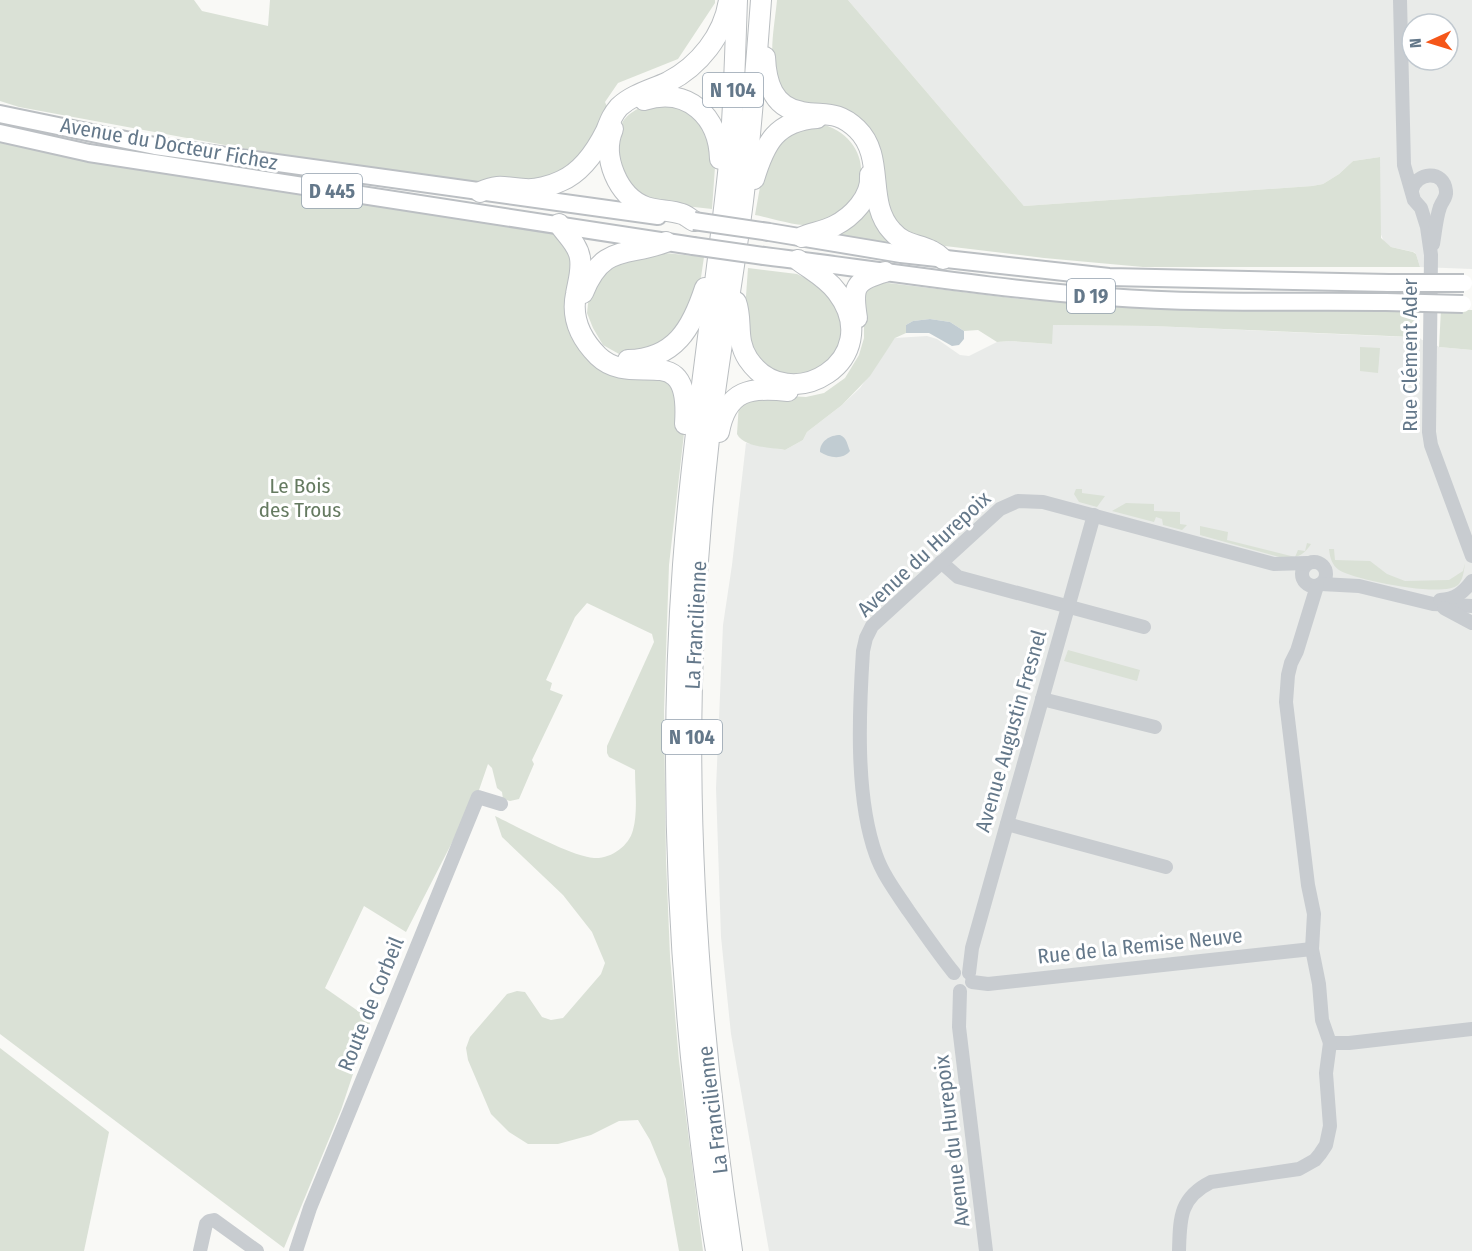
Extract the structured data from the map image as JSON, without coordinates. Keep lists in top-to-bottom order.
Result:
{
  "streets": {
    "highway": ["N 104", "La Francilienne"],
    "main road": ["Avenue du Docteur Fichez", "D 445", "D 19"],
    "street": [
      "Rue Clément Ader",
      "Avenue du Hurepoix",
      "Avenue Augustin Fresnel",
      "Rue de la Remise Neuve",
      "Route de Corbeil"
    ]
  },
  "crossings": [
    ["Avenue du Docteur Fichez", "D 445"],
    ["D 445", "D 19"],
    ["Avenue du Hurepoix", "Avenue Augustin Fresnel"],
    ["Avenue du Hurepoix", "Rue de la Remise Neuve"],
    ["Avenue Augustin Fresnel", "Rue de la Remise Neuve"]
  ],
  "parks": ["Le Bois des Trous"],
  "north": "left"
}
